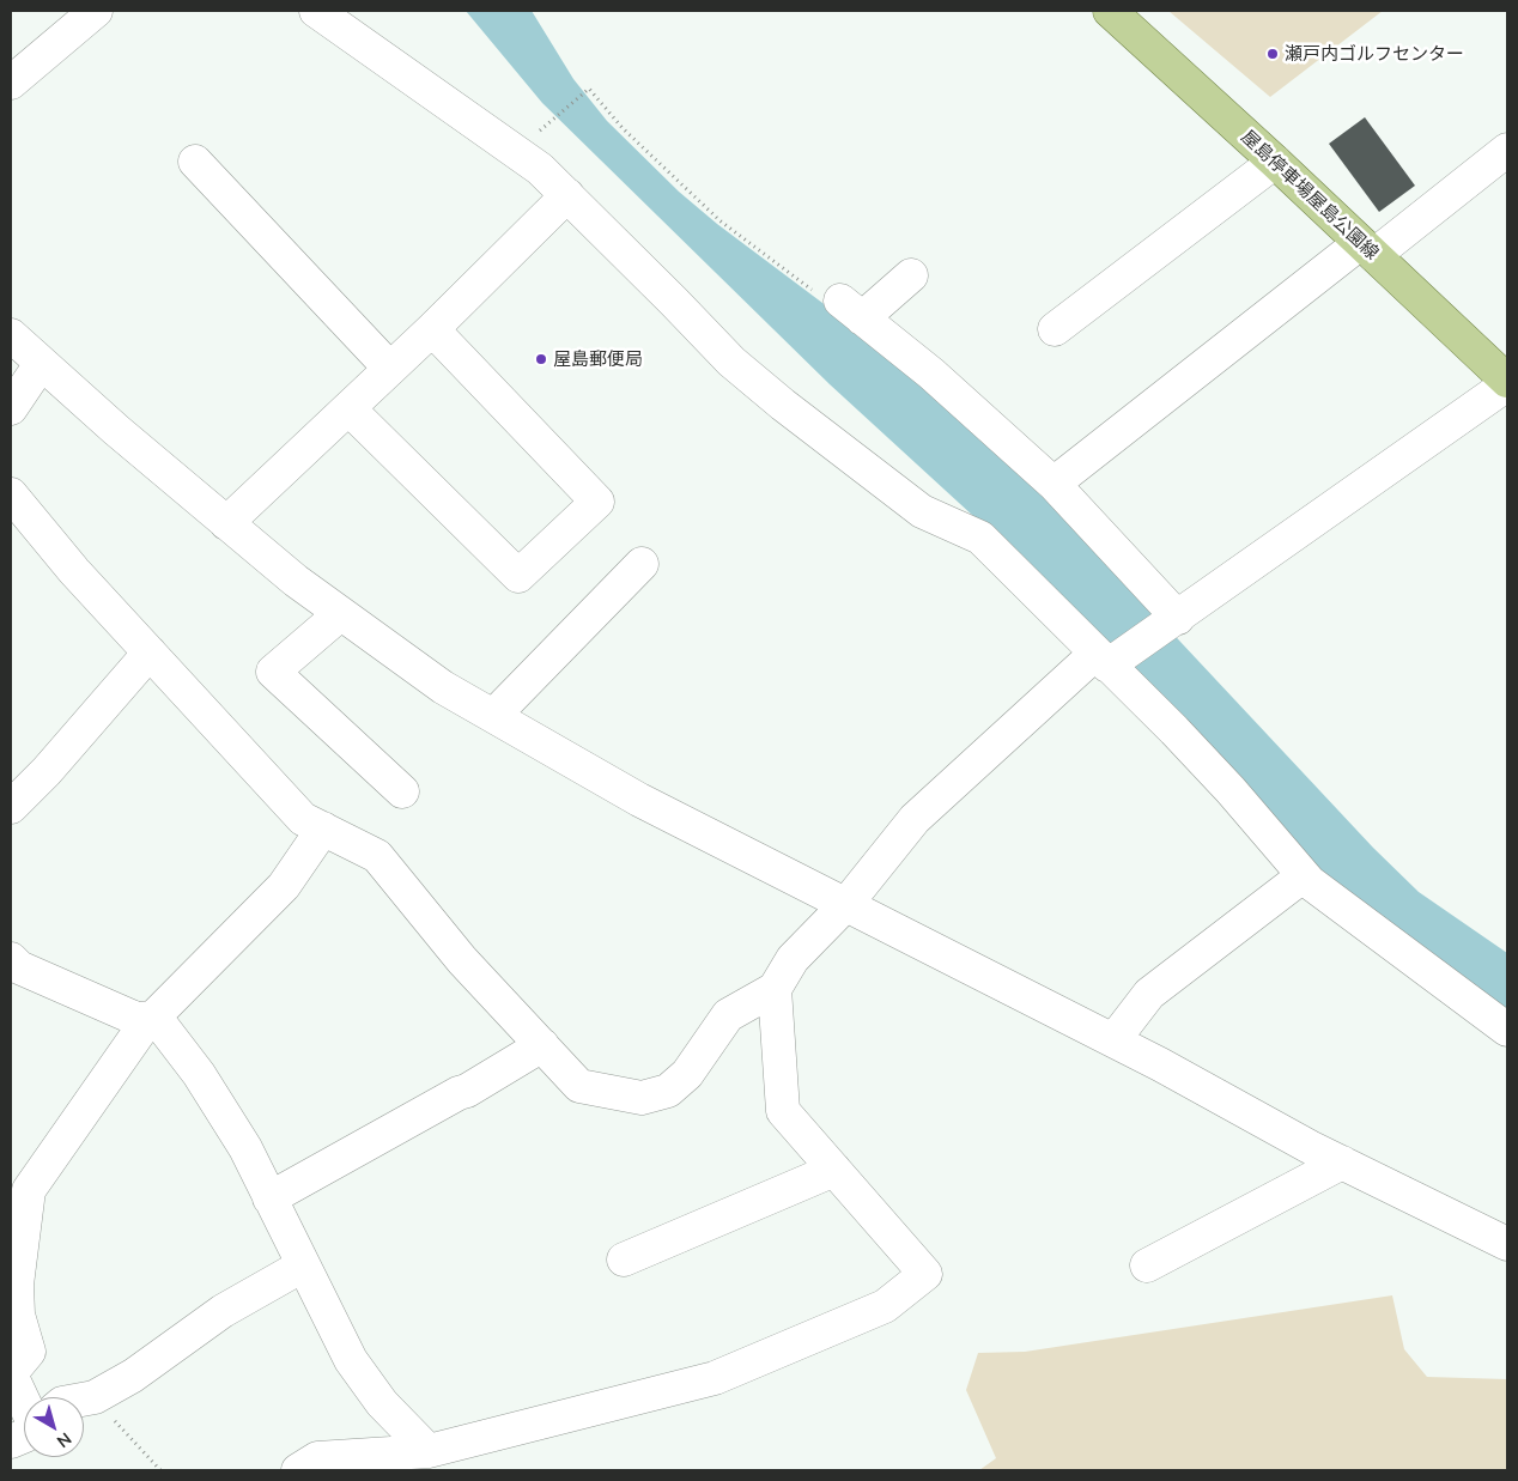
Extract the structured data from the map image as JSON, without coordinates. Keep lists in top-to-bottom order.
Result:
{
  "streets": {
    "main road": ["屋島停車場屋島公園線"]
  },
  "places": ["瀬戸内ゴルフセンター", "屋島郵便局"],
  "north": "bottom right"
}
